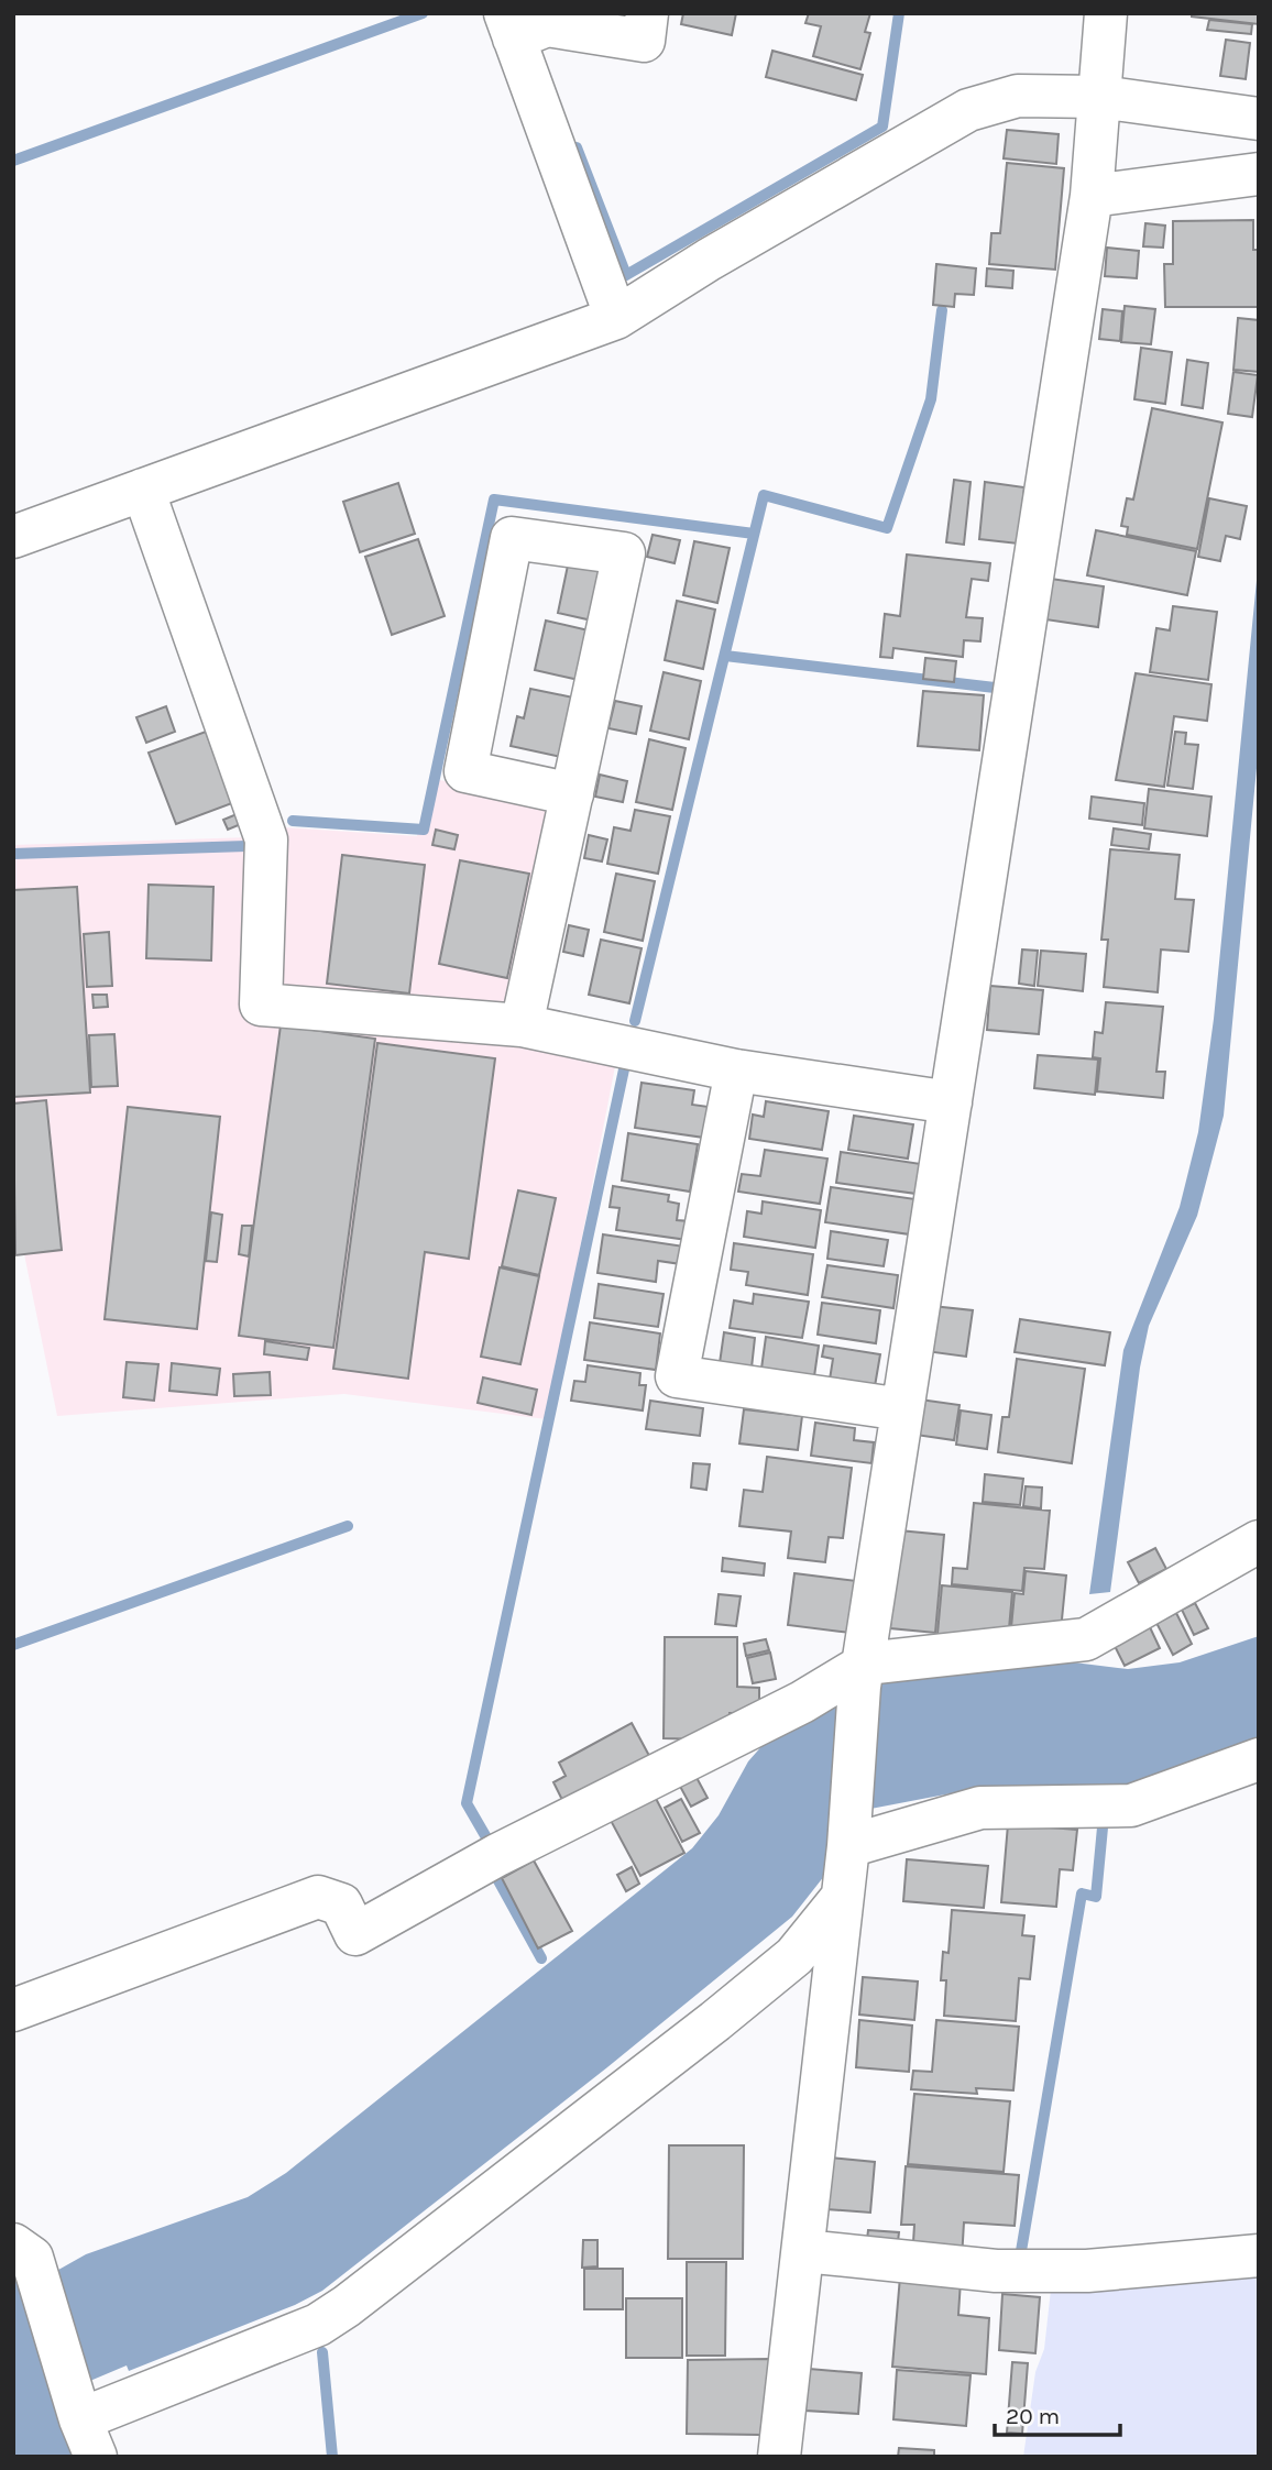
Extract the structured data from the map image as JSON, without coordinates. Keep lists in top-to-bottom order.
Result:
{
  "scale_bar": "20 m"
}
